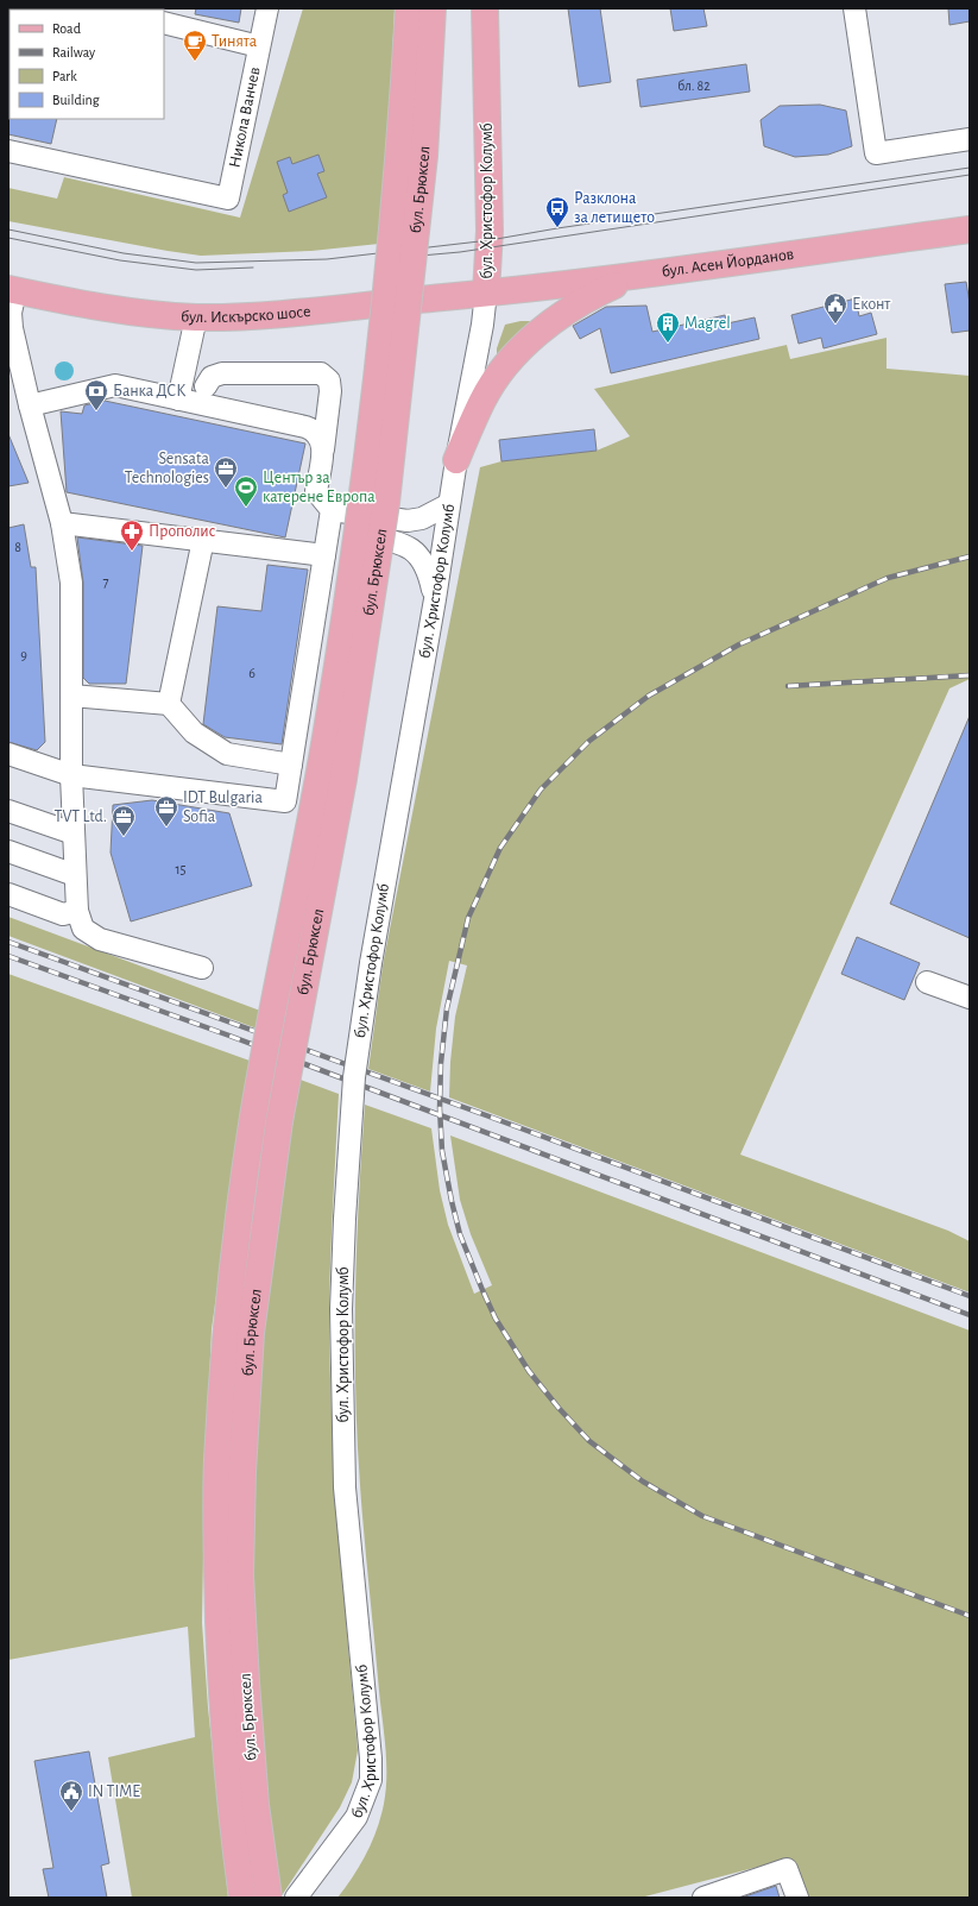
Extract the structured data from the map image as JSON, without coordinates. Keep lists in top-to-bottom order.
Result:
{
  "streets": {
    "main road": [
      "бул. Брюксел",
      "бул. Христофор Колумб",
      "бул. Асен Йорданов",
      "бул. Искърско шосе"
    ],
    "street": ["Никола Ванчев"]
  },
  "crossings": [
    ["бул. Христофор Колумб", "бул. Асен Йорданов"],
    ["бул. Христофор Колумб", "бул. Искърско шосе"],
    ["бул. Асен Йорданов", "бул. Искърско шосе"]
  ],
  "places": {
    "cafe": ["Тинята"],
    "bus stop": ["Разклона за летището"],
    "public building": ["Еконт", "IN TIME"],
    "building": ["Magrel"],
    "bank": ["Банка ДСК"],
    "office": ["Sensata Technologies", "IDT Bulgaria Sofia", "TVT Ltd."],
    "sports": ["Център за катерене Европа"],
    "pharmacy": ["Прополис"]
  },
  "house_numbers": [
    "бл. 82",
    "8",
    "7",
    "9",
    "6",
    "15"
  ],
  "legend": [
    "Road",
    "Railway",
    "Park",
    "Building"
  ]
}
